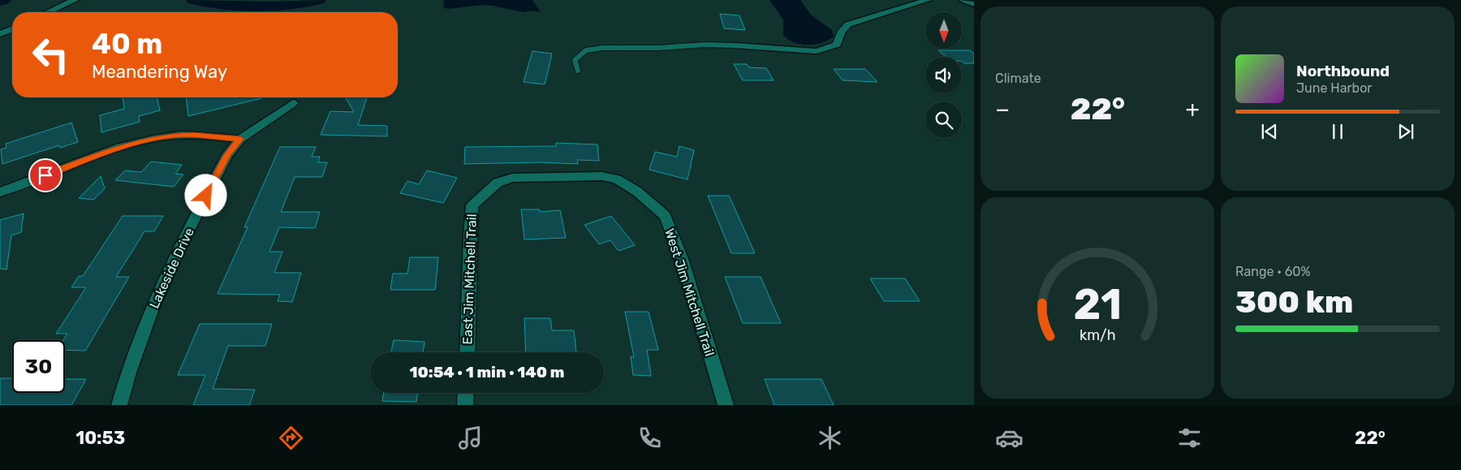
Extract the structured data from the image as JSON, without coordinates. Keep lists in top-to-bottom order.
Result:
{
  "streets": {
    "street": ["Lakeside Drive", "East Jim Mitchell Trail", "West Jim Mitchell Trail"]
  },
  "crossings": [
    ["East Jim Mitchell Trail", "West Jim Mitchell Trail"]
  ],
  "north": "bottom",
  "page": {
    "tile": [
      "Climate",
      ["Range · 60%", "300 km"]
    ],
    "turn": ["40 m", "Meandering Way"],
    "song": ["Northbound", "June Harbor"],
    "heat": ["−", "22°", "+"],
    "limit": "30",
    "trip": "10:54 · 1 min · 140 m",
    "tabs": ["10:53", "22°"],
    "gauge": ["21", "km/h"]
  }
}
